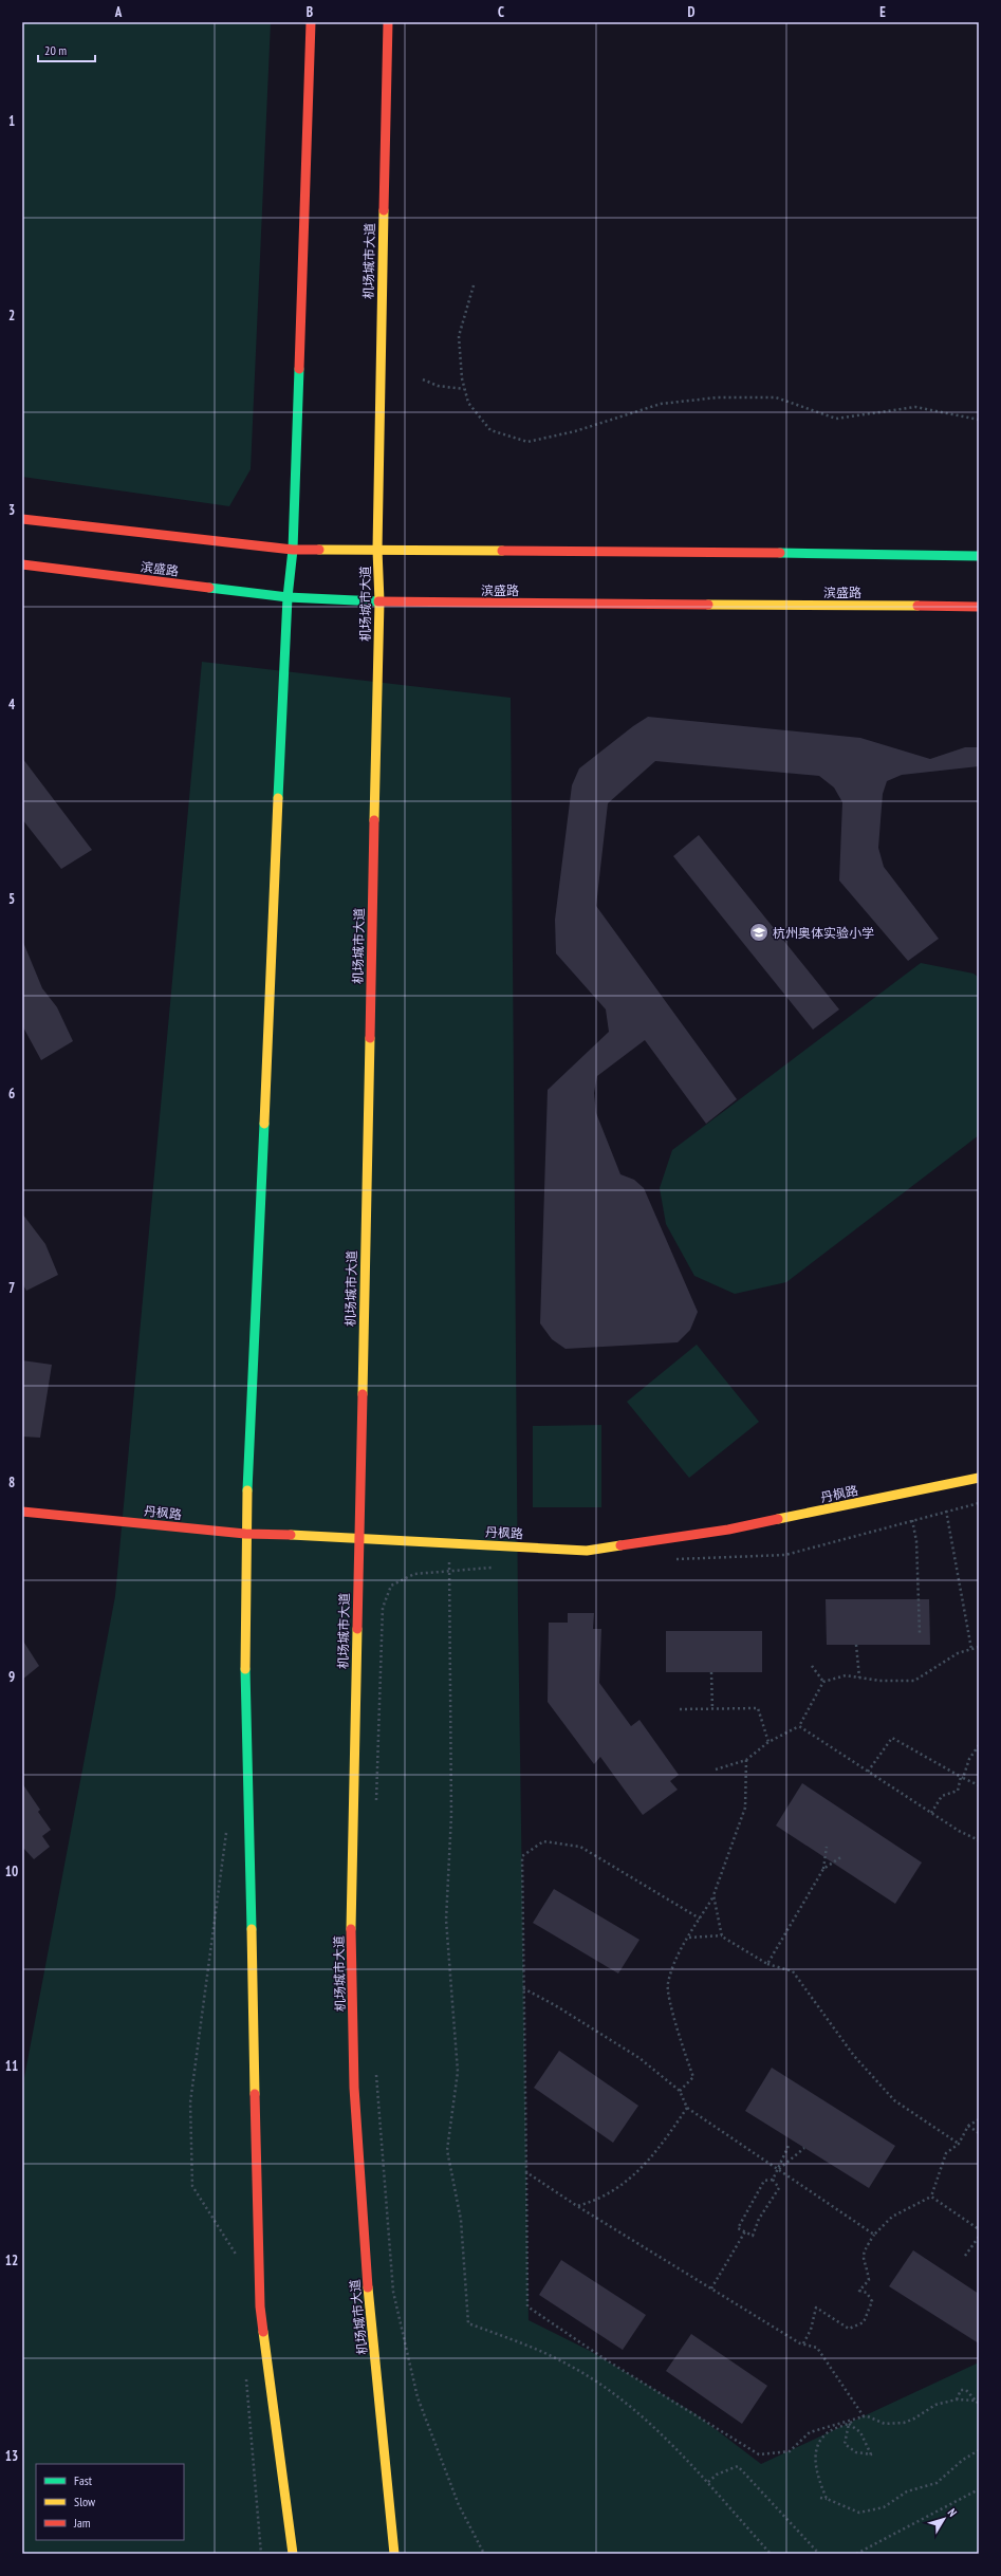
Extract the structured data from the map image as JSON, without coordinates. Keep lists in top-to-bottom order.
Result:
{
  "streets": {
    "main road": ["机场城市大道", "滨盛路", "丹枫路"]
  },
  "crossings": [
    ["机场城市大道", "滨盛路"],
    ["机场城市大道", "丹枫路"]
  ],
  "places": {
    "school or university": ["杭州奥体实验小学"]
  },
  "legend": ["Fast", "Slow", "Jam"],
  "scale_bar": "20 m",
  "north": "top right",
  "grid": {
    "columns": [
      "A",
      "B",
      "C",
      "D",
      "E"
    ],
    "rows": [
      "1",
      "2",
      "3",
      "4",
      "5",
      "6",
      "7",
      "8",
      "9",
      "10",
      "11",
      "12",
      "13"
    ]
  }
}
